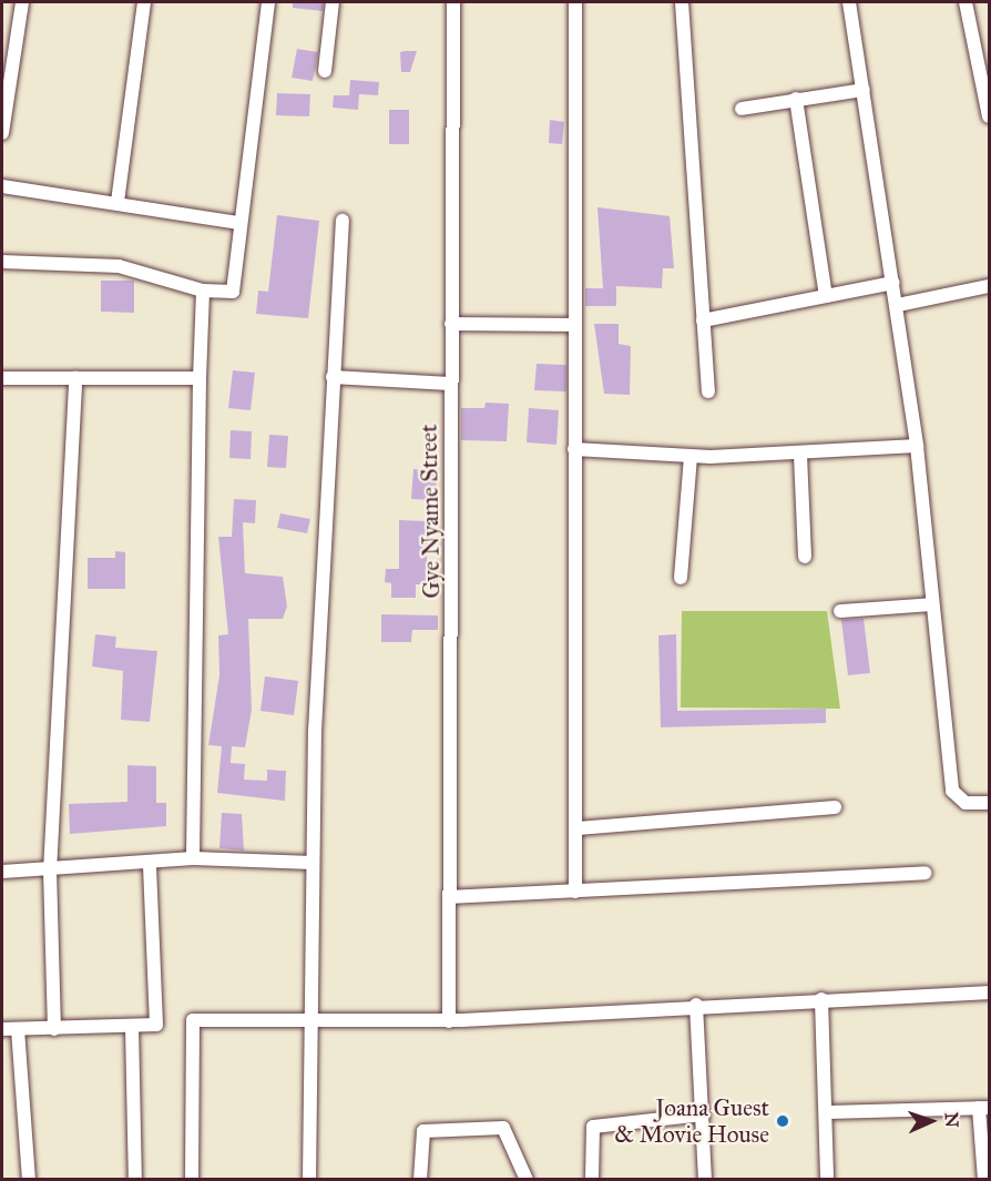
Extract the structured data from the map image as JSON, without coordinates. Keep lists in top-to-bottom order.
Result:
{
  "streets": {
    "street": ["Gye Nyame Street"]
  },
  "places": ["Joana Guest & Movie House"],
  "north": "right"
}
